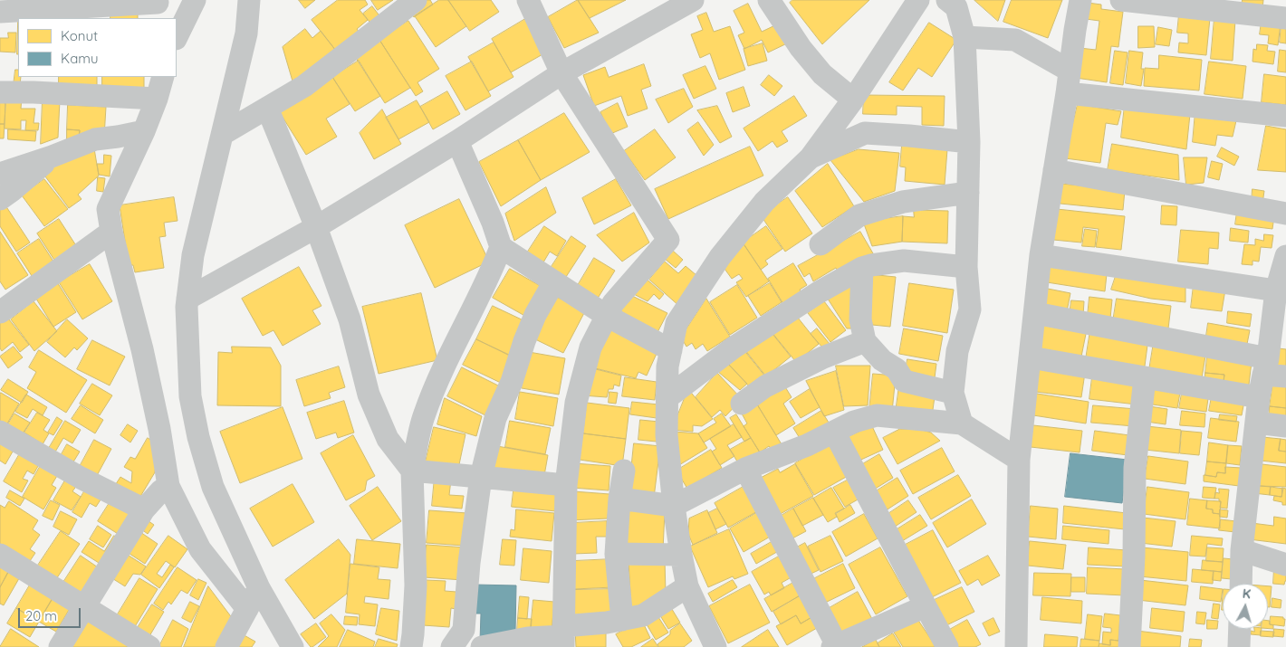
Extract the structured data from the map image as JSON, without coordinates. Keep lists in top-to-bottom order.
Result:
{
  "legend": ["Konut", "Kamu"],
  "scale_bar": "20 m",
  "north": "top"
}
